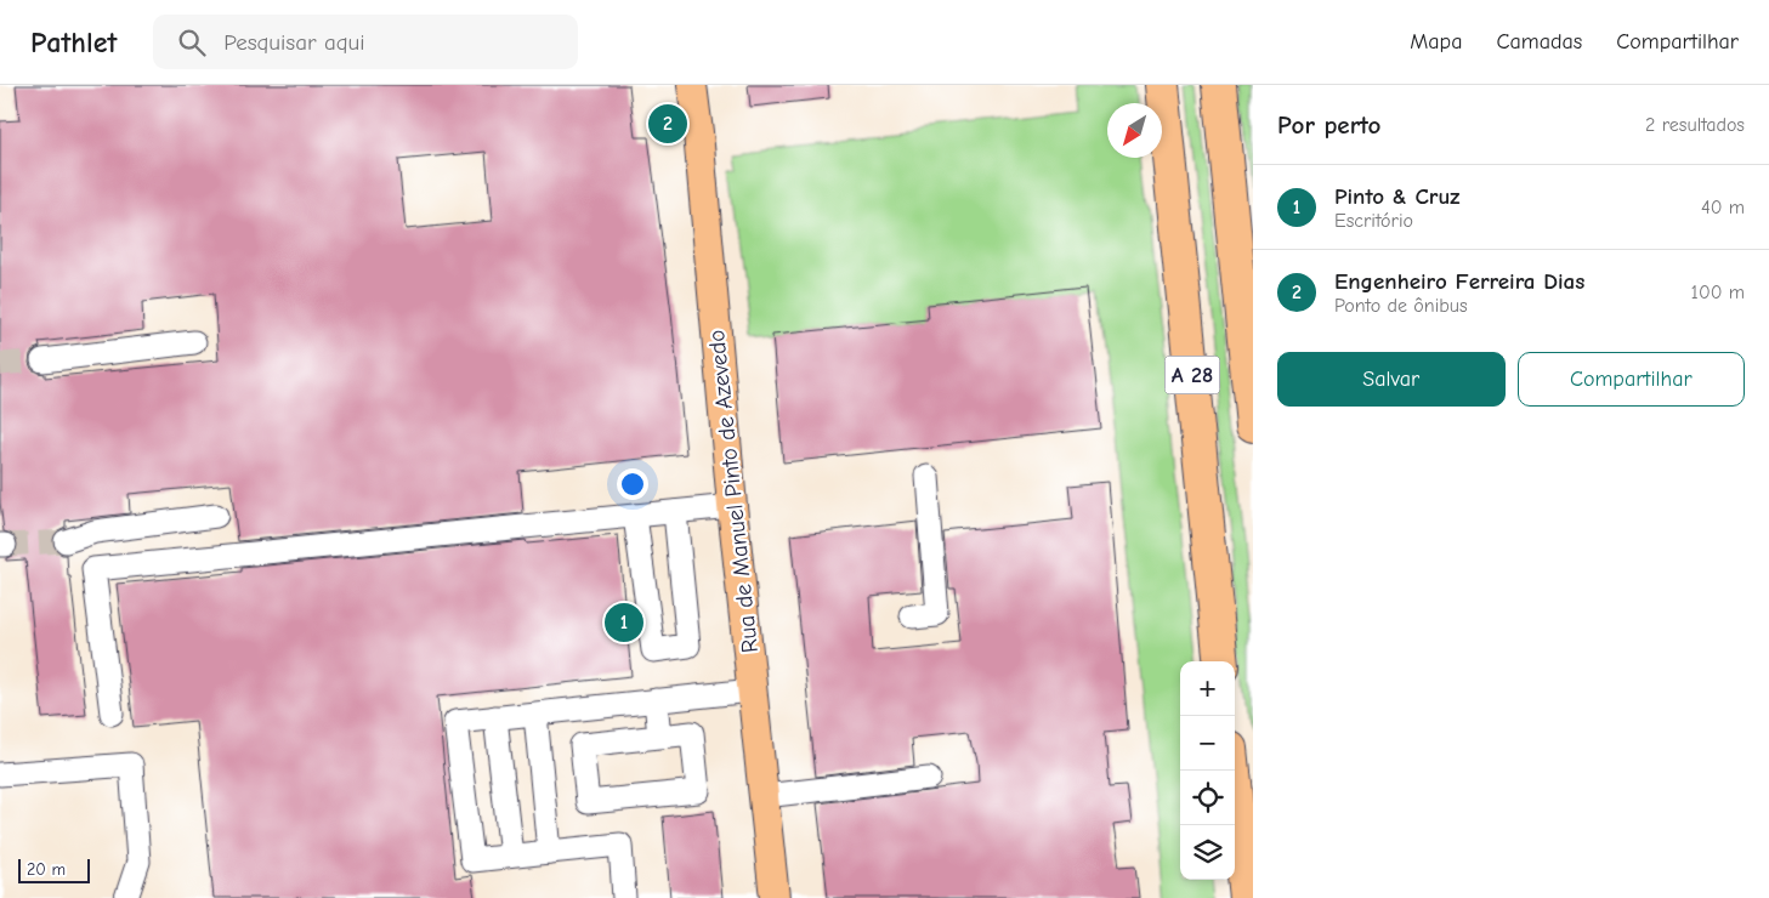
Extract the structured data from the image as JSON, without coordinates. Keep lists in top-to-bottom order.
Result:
{
  "streets": {
    "highway": ["A 28"],
    "main road": ["Rua de Manuel Pinto de Azevedo"]
  },
  "scale_bar": "20 m",
  "north": "bottom left",
  "page": {
    "header": "Pathlet",
    "search": "Pesquisar aqui",
    "nav": ["Mapa", "Camadas", "Compartilhar"],
    "heading": ["Por perto", "2 resultados"],
    "pins": ["2", "1"],
    "list": [
      {
        "mark": "1",
        "name": "Pinto & Cruz",
        "note": "Escritório",
        "value": "40 m"
      },
      {
        "mark": "2",
        "name": "Engenheiro Ferreira Dias",
        "note": "Ponto de ônibus",
        "value": "100 m"
      }
    ],
    "buttons": ["Salvar", "Compartilhar"],
    "map_buttons": ["+", "−"],
    "scale": "20 m"
  }
}
